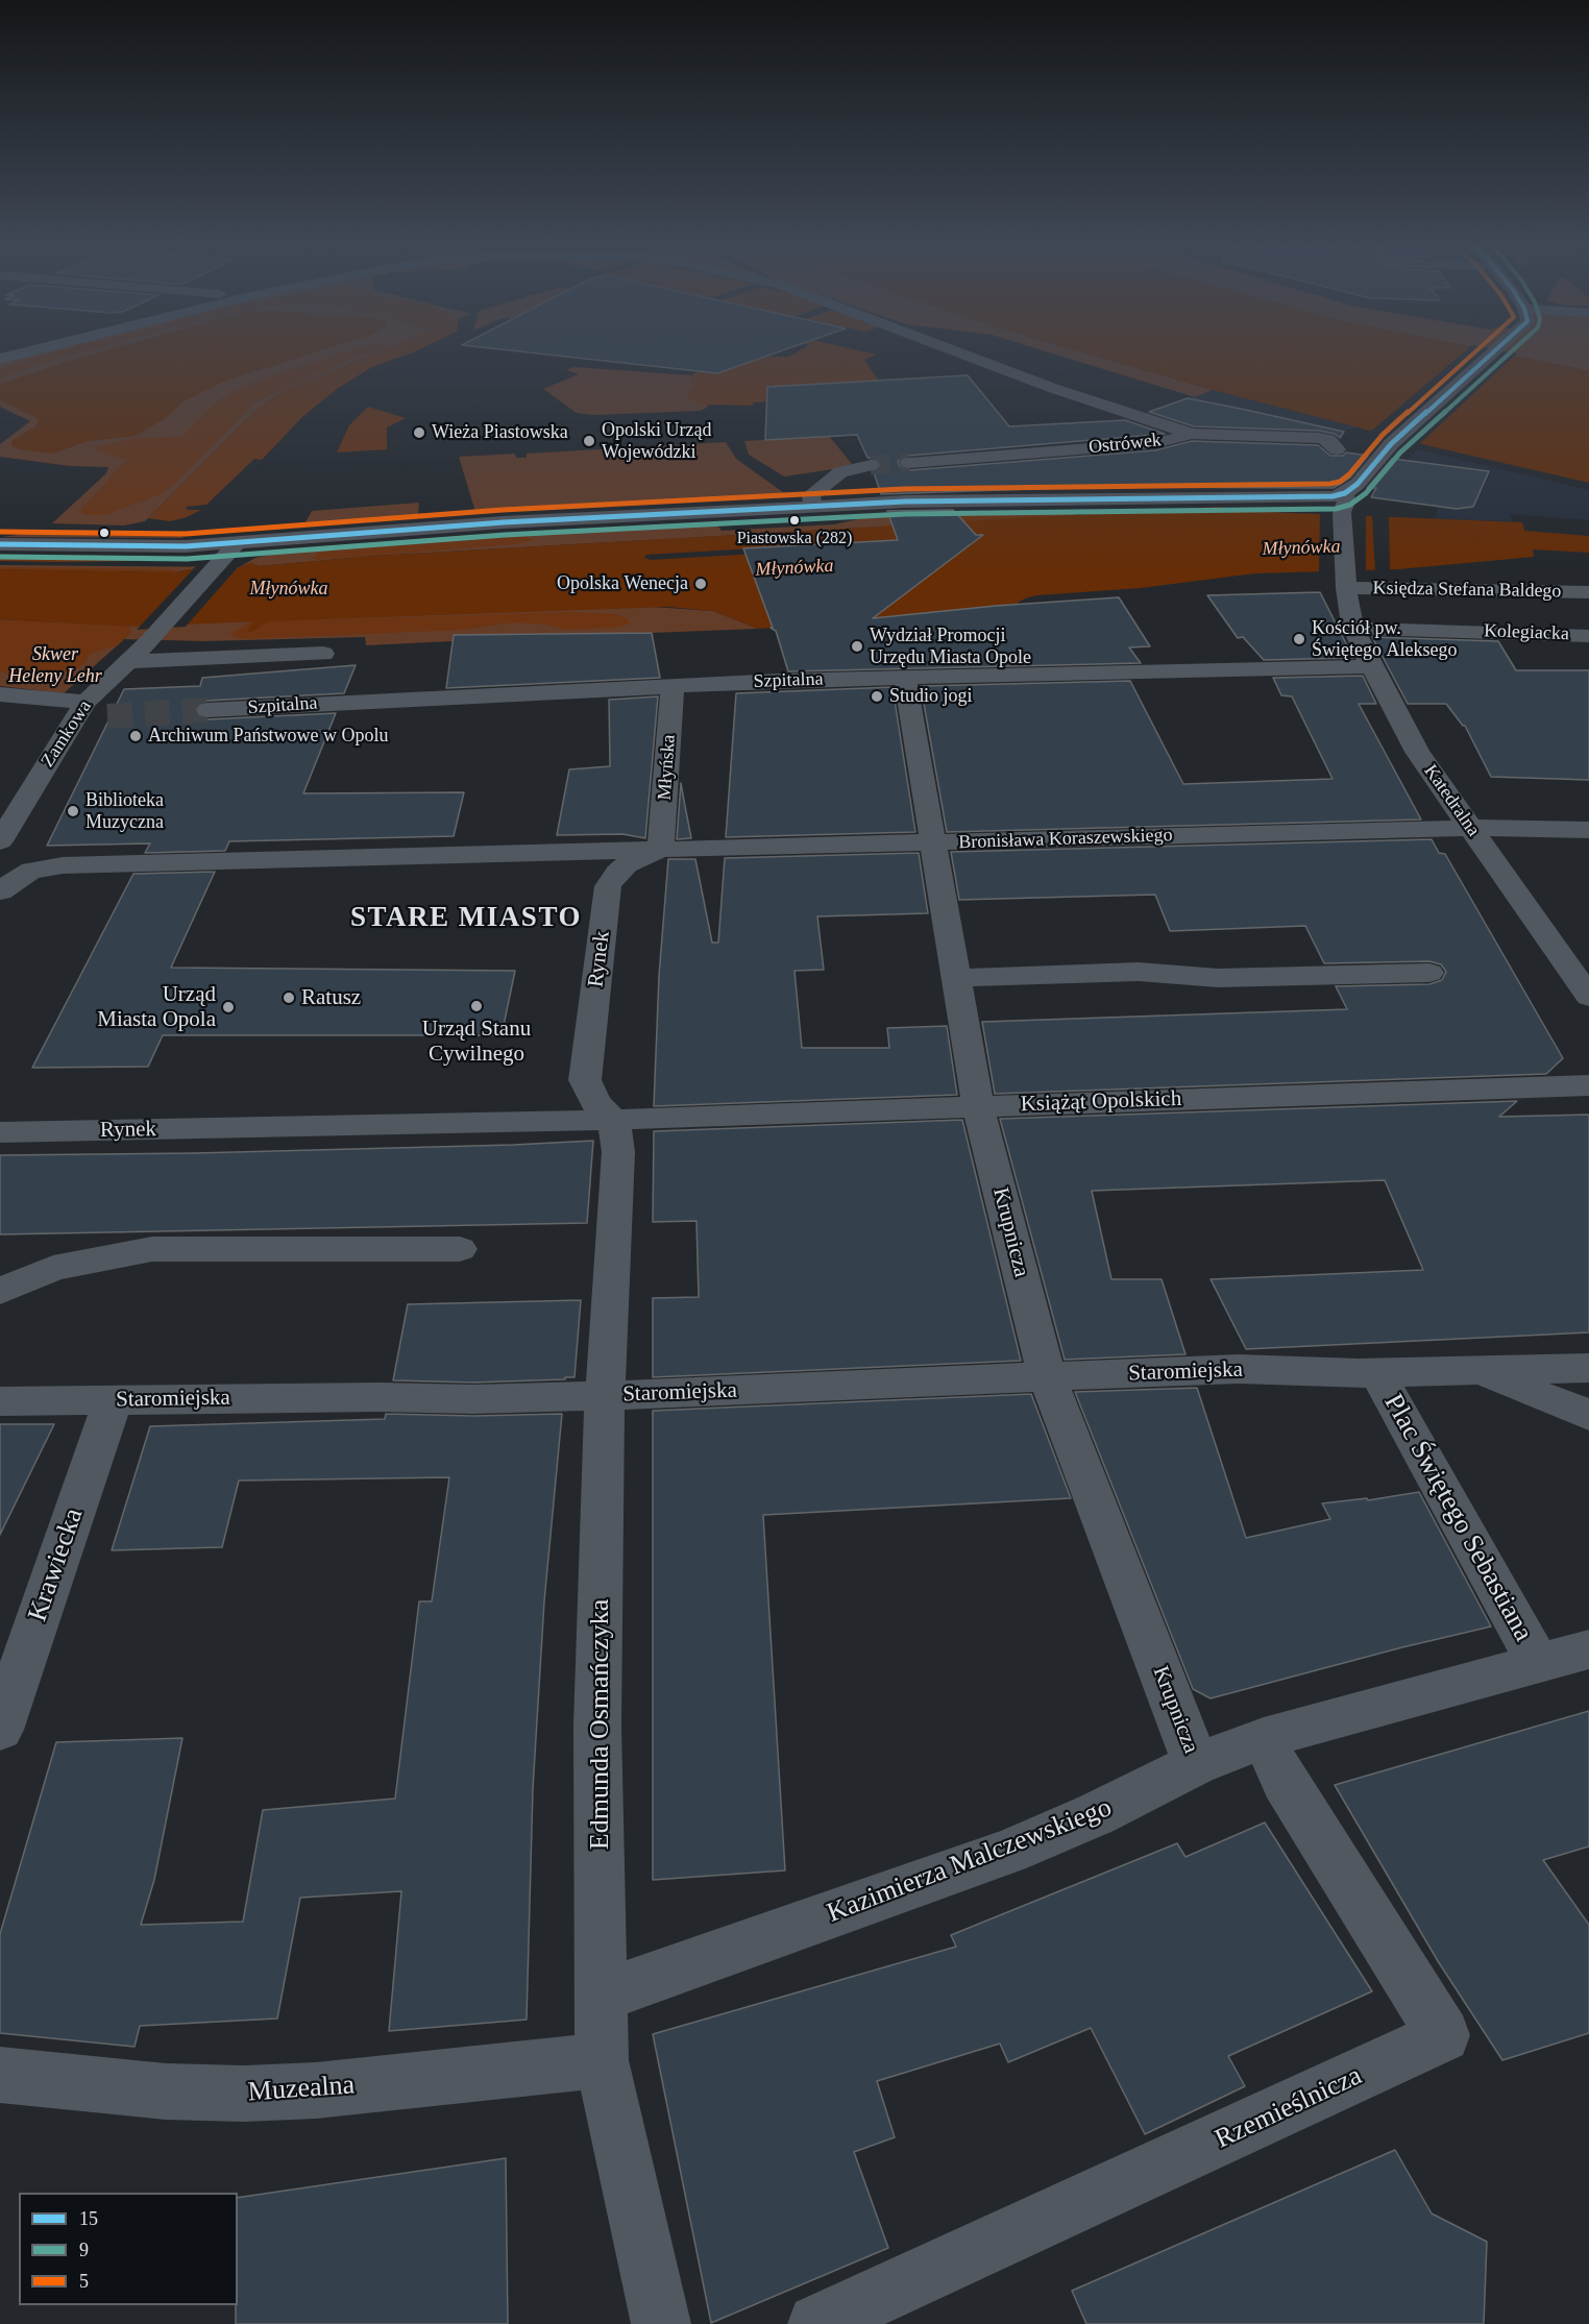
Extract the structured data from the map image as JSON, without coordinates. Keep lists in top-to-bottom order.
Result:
{
  "streets": {
    "street": [
      "Ostrówek",
      "Księdza Stefana Baldego",
      "Kolegiacka",
      "Szpitalna",
      "Zamkowa",
      "Młyńska",
      "Katedralna",
      "Bronisława Koraszewskiego",
      "Rynek",
      "Książąt Opolskich",
      "Krupnicza",
      "Staromiejska",
      "Plac Świętego Sebastiana",
      "Krawiecka",
      "Edmunda Osmańczyka",
      "Kazimierza Malczewskiego",
      "Muzealna",
      "Rzemieślnicza"
    ]
  },
  "crossings": [
    ["Księdza Stefana Baldego", "Katedralna"],
    ["Kolegiacka", "Katedralna"],
    ["Szpitalna", "Młyńska"],
    ["Szpitalna", "Katedralna"],
    ["Szpitalna", "Krupnicza"],
    ["Młyńska", "Bronisława Koraszewskiego"],
    ["Młyńska", "Rynek"],
    ["Katedralna", "Bronisława Koraszewskiego"],
    ["Bronisława Koraszewskiego", "Rynek"],
    ["Bronisława Koraszewskiego", "Krupnicza"],
    ["Rynek", "Książąt Opolskich"],
    ["Rynek", "Edmunda Osmańczyka"],
    ["Książąt Opolskich", "Krupnicza"],
    ["Książąt Opolskich", "Edmunda Osmańczyka"],
    ["Krupnicza", "Staromiejska"],
    ["Krupnicza", "Kazimierza Malczewskiego"],
    ["Staromiejska", "Plac Świętego Sebastiana"],
    ["Staromiejska", "Krawiecka"],
    ["Staromiejska", "Edmunda Osmańczyka"],
    ["Plac Świętego Sebastiana", "Kazimierza Malczewskiego"],
    ["Edmunda Osmańczyka", "Kazimierza Malczewskiego"],
    ["Edmunda Osmańczyka", "Muzealna"],
    ["Kazimierza Malczewskiego", "Rzemieślnicza"]
  ],
  "districts": ["STARE MIASTO"],
  "water": ["Młynówka"],
  "parks": ["Skwer Heleny Lehr"],
  "places": [
    "Wieża Piastowska",
    "Opolski Urząd Wojewódzki",
    "Piastowska (282)",
    "Opolska Wenecja",
    "Kościół pw. Świętego Aleksego",
    "Wydział Promocji Urzędu Miasta Opole",
    "Studio jogi",
    "Archiwum Państwowe w Opolu",
    "Biblioteka Muzyczna",
    "Ratusz",
    "Urząd Stanu Cywilnego",
    "Urząd Miasta Opola"
  ],
  "lines": ["transit line 15", "transit line 9", "transit line 5"],
  "legend": ["15", "9", "5"]
}
